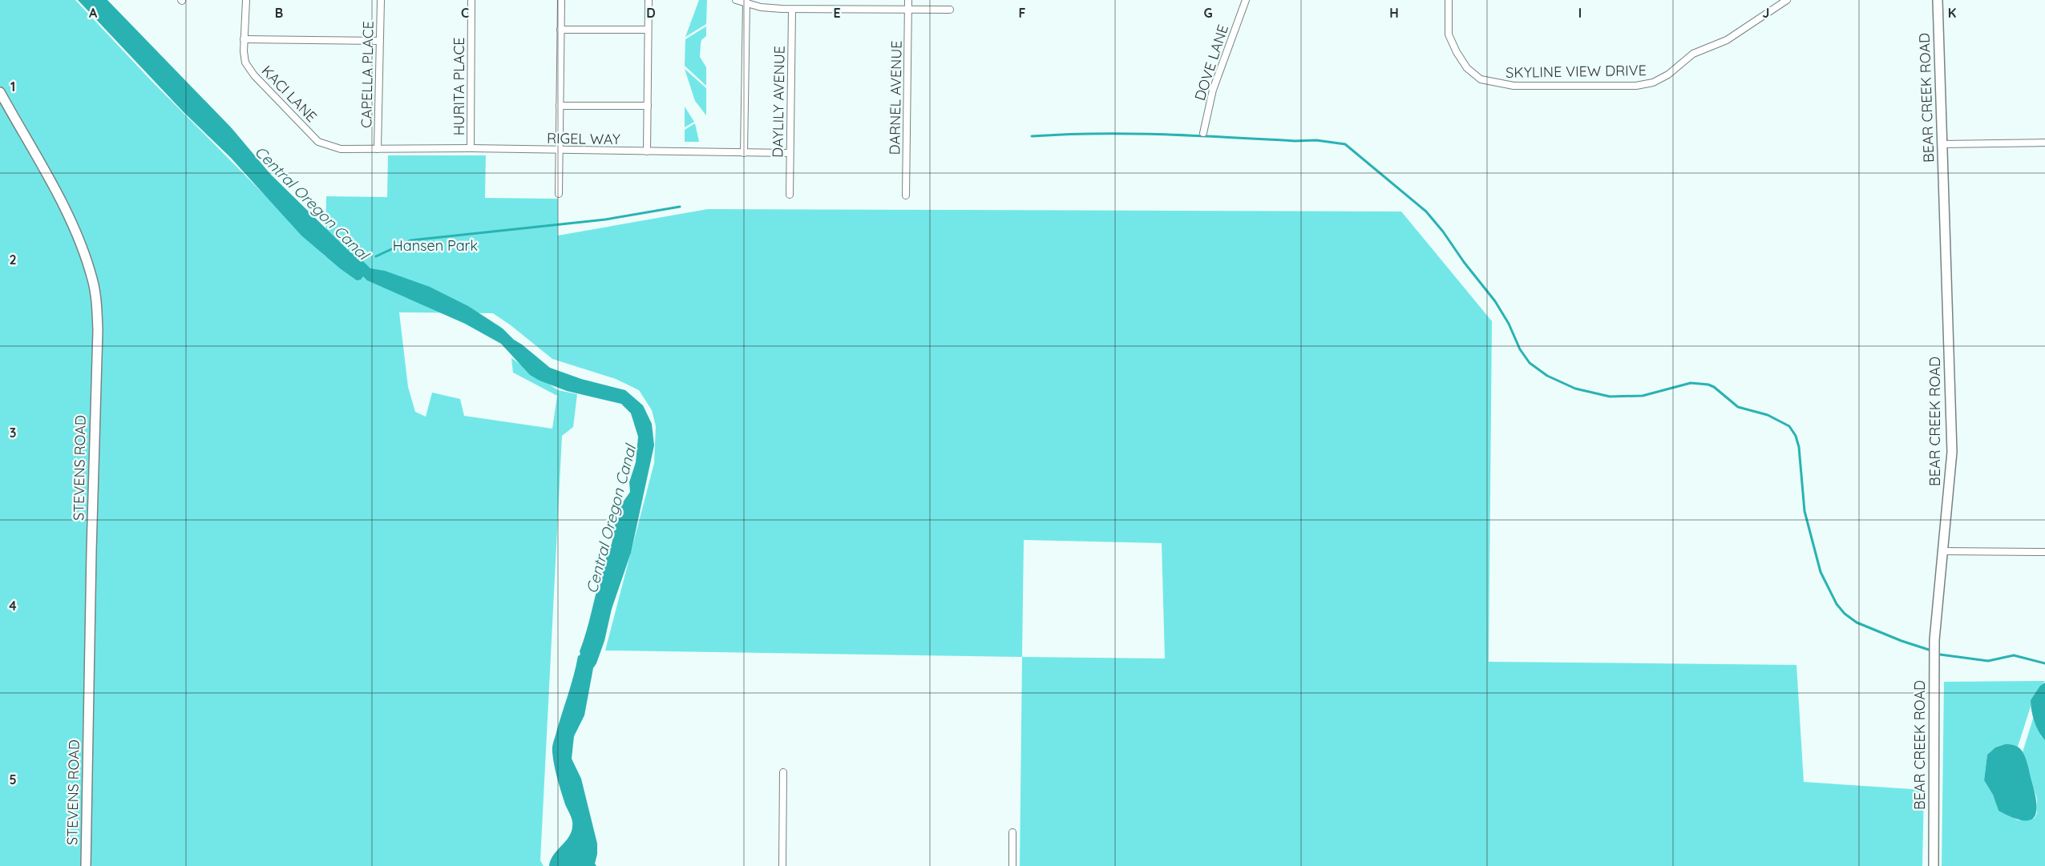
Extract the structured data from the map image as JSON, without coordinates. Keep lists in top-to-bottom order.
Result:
{
  "streets": {
    "street": [
      "DOVE LANE",
      "SKYLINE VIEW DRIVE",
      "CAPELLA PLACE",
      "HURITA PLACE",
      "KACI LANE",
      "DARNEL AVENUE",
      "BEAR CREEK ROAD",
      "DAYLILY AVENUE",
      "RIGEL WAY",
      "STEVENS ROAD"
    ]
  },
  "crossings": [
    ["CAPELLA PLACE", "KACI LANE"],
    ["CAPELLA PLACE", "RIGEL WAY"],
    ["HURITA PLACE", "RIGEL WAY"],
    ["KACI LANE", "RIGEL WAY"],
    ["DAYLILY AVENUE", "RIGEL WAY"]
  ],
  "water": ["Central Oregon Canal"],
  "parks": ["Hansen Park"],
  "grid": {
    "columns": [
      "A",
      "B",
      "C",
      "D",
      "E",
      "F",
      "G",
      "H",
      "I",
      "J",
      "K"
    ],
    "rows": [
      "1",
      "2",
      "3",
      "4",
      "5"
    ]
  }
}
